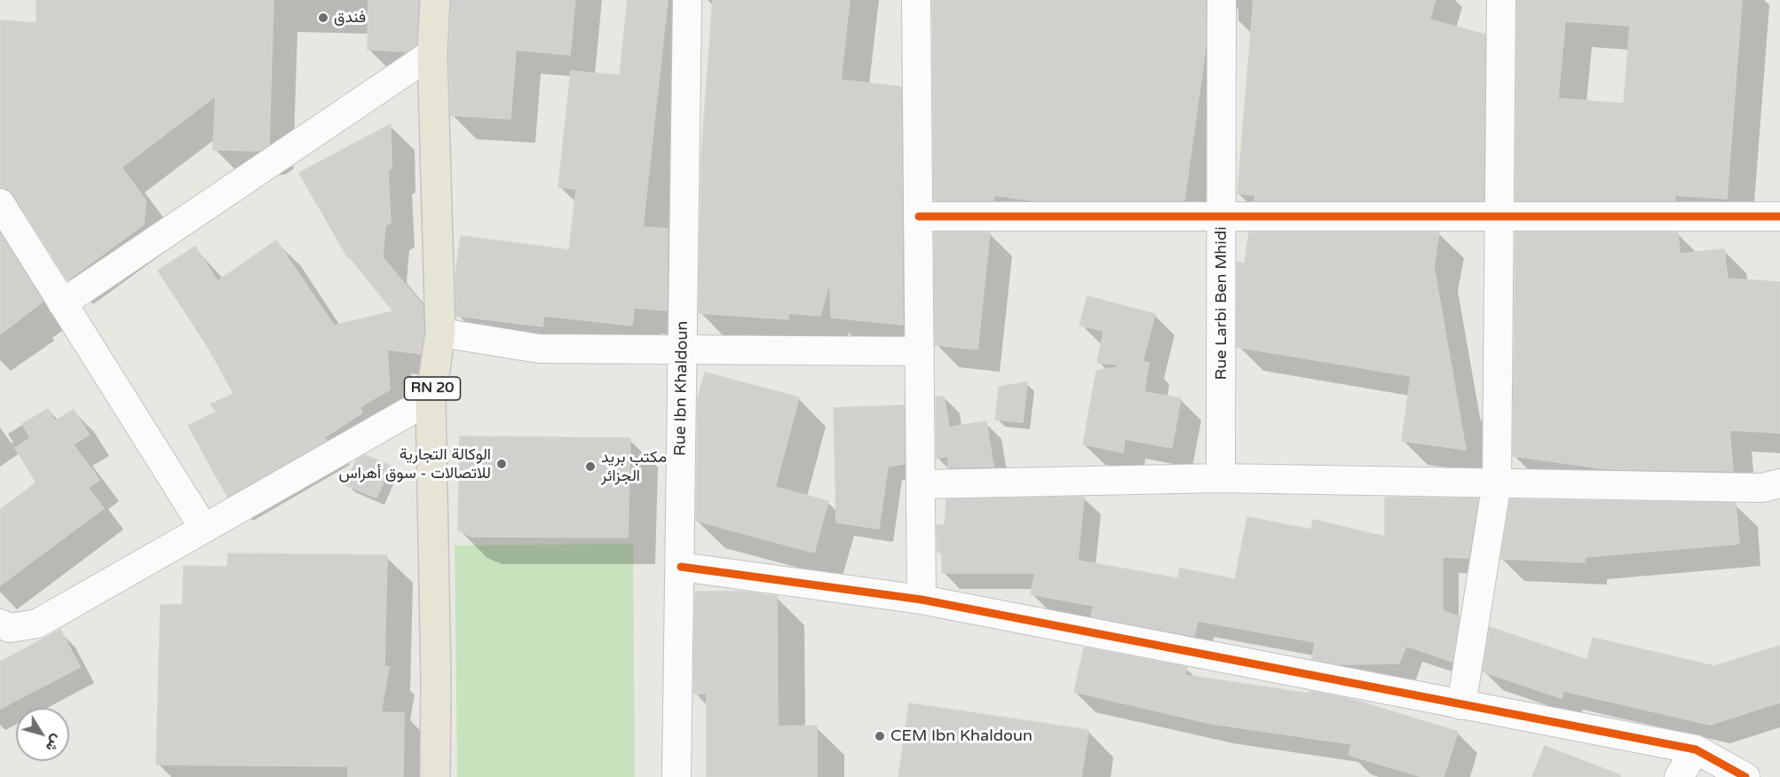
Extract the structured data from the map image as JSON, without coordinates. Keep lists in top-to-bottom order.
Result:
{
  "streets": {
    "main road": ["RN 20"],
    "street": ["Rue Larbi Ben Mhidi", "Rue Ibn Khaldoun"]
  },
  "places": [
    "فندق",
    "الوكالة التجارية للاتصالات - سوق أهراس",
    "مكتب بريد الجزائر",
    "CEM Ibn Khaldoun"
  ],
  "north": "bottom right"
}
